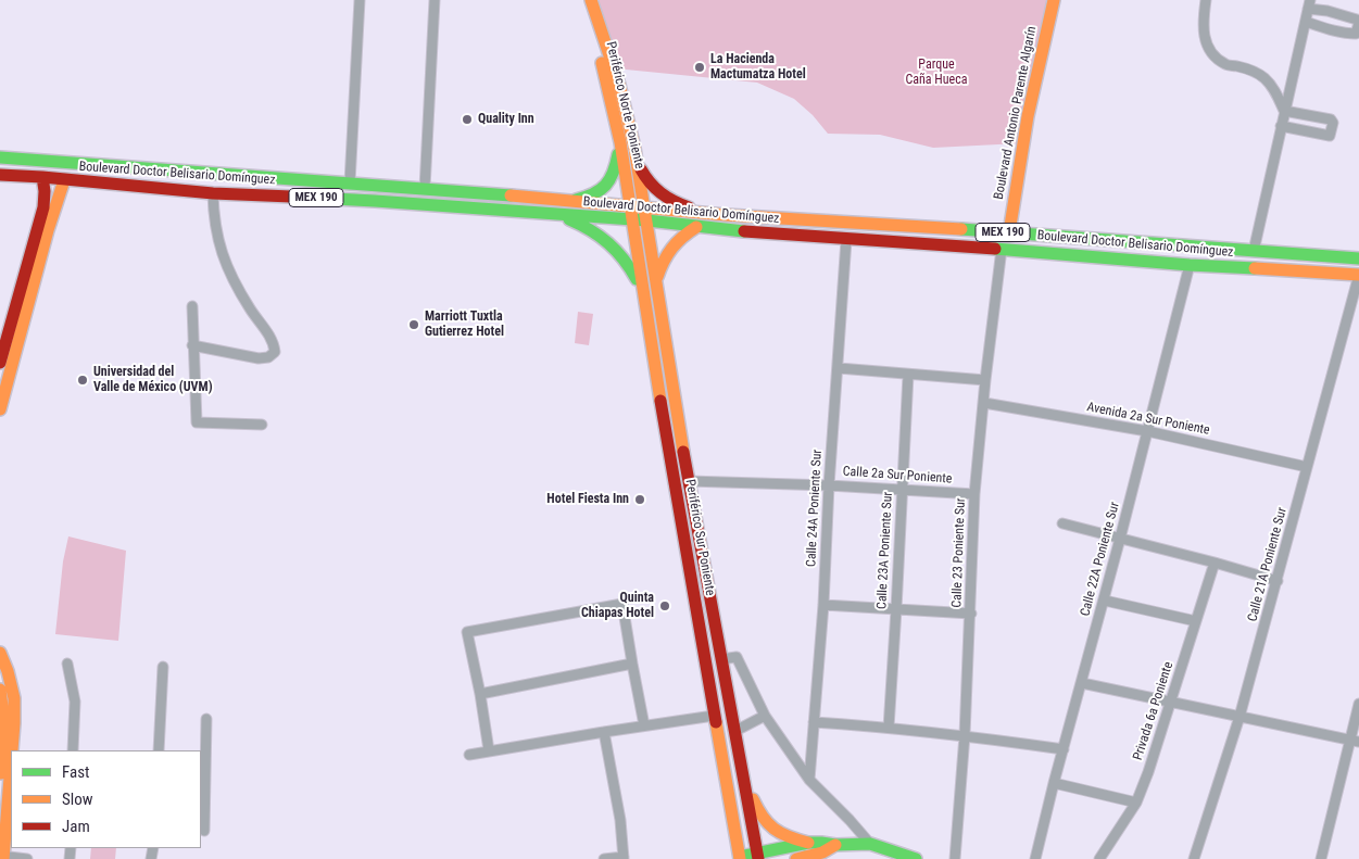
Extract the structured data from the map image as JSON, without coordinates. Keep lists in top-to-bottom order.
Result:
{
  "streets": {
    "main road": [
      "Periférico Norte Poniente",
      "Boulevard Antonio Parente Algarín",
      "Boulevard Doctor Belisario Domínguez",
      "MEX 190",
      "Periférico Sur Poniente"
    ],
    "street": [
      "Avenida 2a Sur Poniente",
      "Calle 2a Sur Poniente",
      "Calle 24A Poniente Sur",
      "Calle 23A Poniente Sur",
      "Calle 23 Poniente Sur",
      "Calle 22A Poniente Sur",
      "Calle 21A Poniente Sur",
      "Privada 6a Poniente"
    ]
  },
  "crossings": [
    ["Periférico Norte Poniente", "Boulevard Doctor Belisario Domínguez"],
    ["Periférico Norte Poniente", "Periférico Sur Poniente"],
    ["Boulevard Antonio Parente Algarín", "Boulevard Doctor Belisario Domínguez"],
    ["Boulevard Doctor Belisario Domínguez", "Calle 24A Poniente Sur"],
    ["Boulevard Doctor Belisario Domínguez", "Periférico Sur Poniente"],
    ["Boulevard Doctor Belisario Domínguez", "Calle 23 Poniente Sur"],
    ["Boulevard Doctor Belisario Domínguez", "Calle 22A Poniente Sur"],
    ["Boulevard Doctor Belisario Domínguez", "Calle 21A Poniente Sur"],
    ["Avenida 2a Sur Poniente", "Calle 23 Poniente Sur"],
    ["Avenida 2a Sur Poniente", "Calle 22A Poniente Sur"],
    ["Avenida 2a Sur Poniente", "Calle 21A Poniente Sur"],
    ["Calle 2a Sur Poniente", "Calle 24A Poniente Sur"],
    ["Calle 2a Sur Poniente", "Periférico Sur Poniente"],
    ["Calle 2a Sur Poniente", "Calle 23A Poniente Sur"],
    ["Calle 2a Sur Poniente", "Calle 23 Poniente Sur"]
  ],
  "parks": ["Parque Caña Hueca"],
  "places": [
    "La Hacienda Mactumatza Hotel",
    "Quality Inn",
    "Marriott Tuxtla Gutierrez Hotel",
    "Universidad del Valle de México (UVM)",
    "Hotel Fiesta Inn",
    "Quinta Chiapas Hotel"
  ],
  "legend": ["Fast", "Slow", "Jam"]
}
